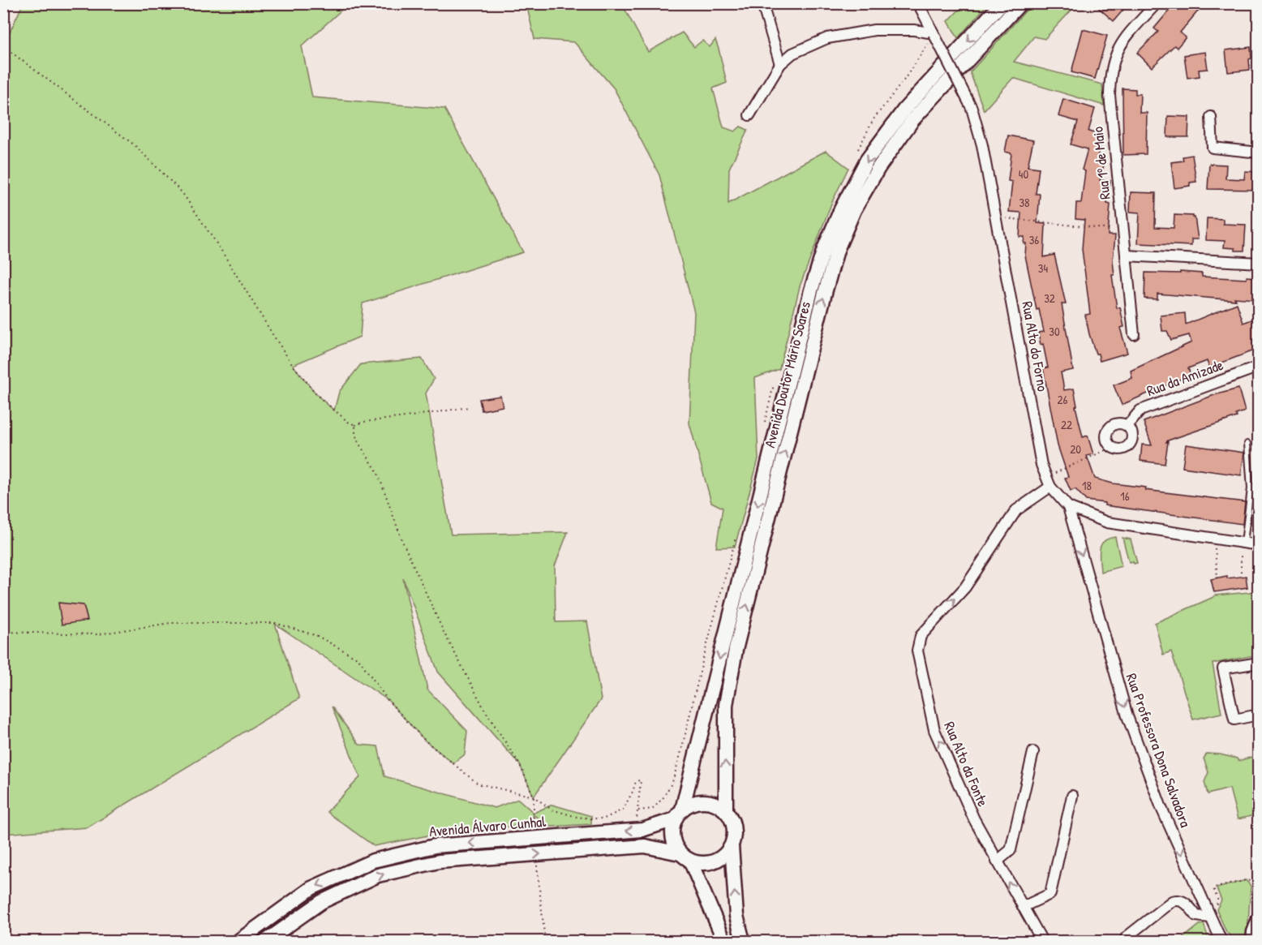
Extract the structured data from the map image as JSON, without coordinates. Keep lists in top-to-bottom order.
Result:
{
  "streets": {
    "main road": ["Avenida Doutor Mário Soares", "Avenida Álvaro Cunhal"],
    "street": [
      "Rua 1º de Maio",
      "Rua Alto do Forno",
      "Rua da Amizade",
      "Rua Professora Dona Salvadora",
      "Rua Alto da Fonte"
    ]
  },
  "crossings": [
    ["Rua Alto do Forno", "Rua Professora Dona Salvadora"],
    ["Rua Alto do Forno", "Rua Alto da Fonte"],
    ["Avenida Doutor Mário Soares", "Avenida Álvaro Cunhal"]
  ],
  "one_way": ["Rua Professora Dona Salvadora", "Rua Alto da Fonte"],
  "house_numbers": [
    "40",
    "38",
    "36",
    "34",
    "32",
    "30",
    "26",
    "22",
    "20",
    "18",
    "16"
  ]
}
